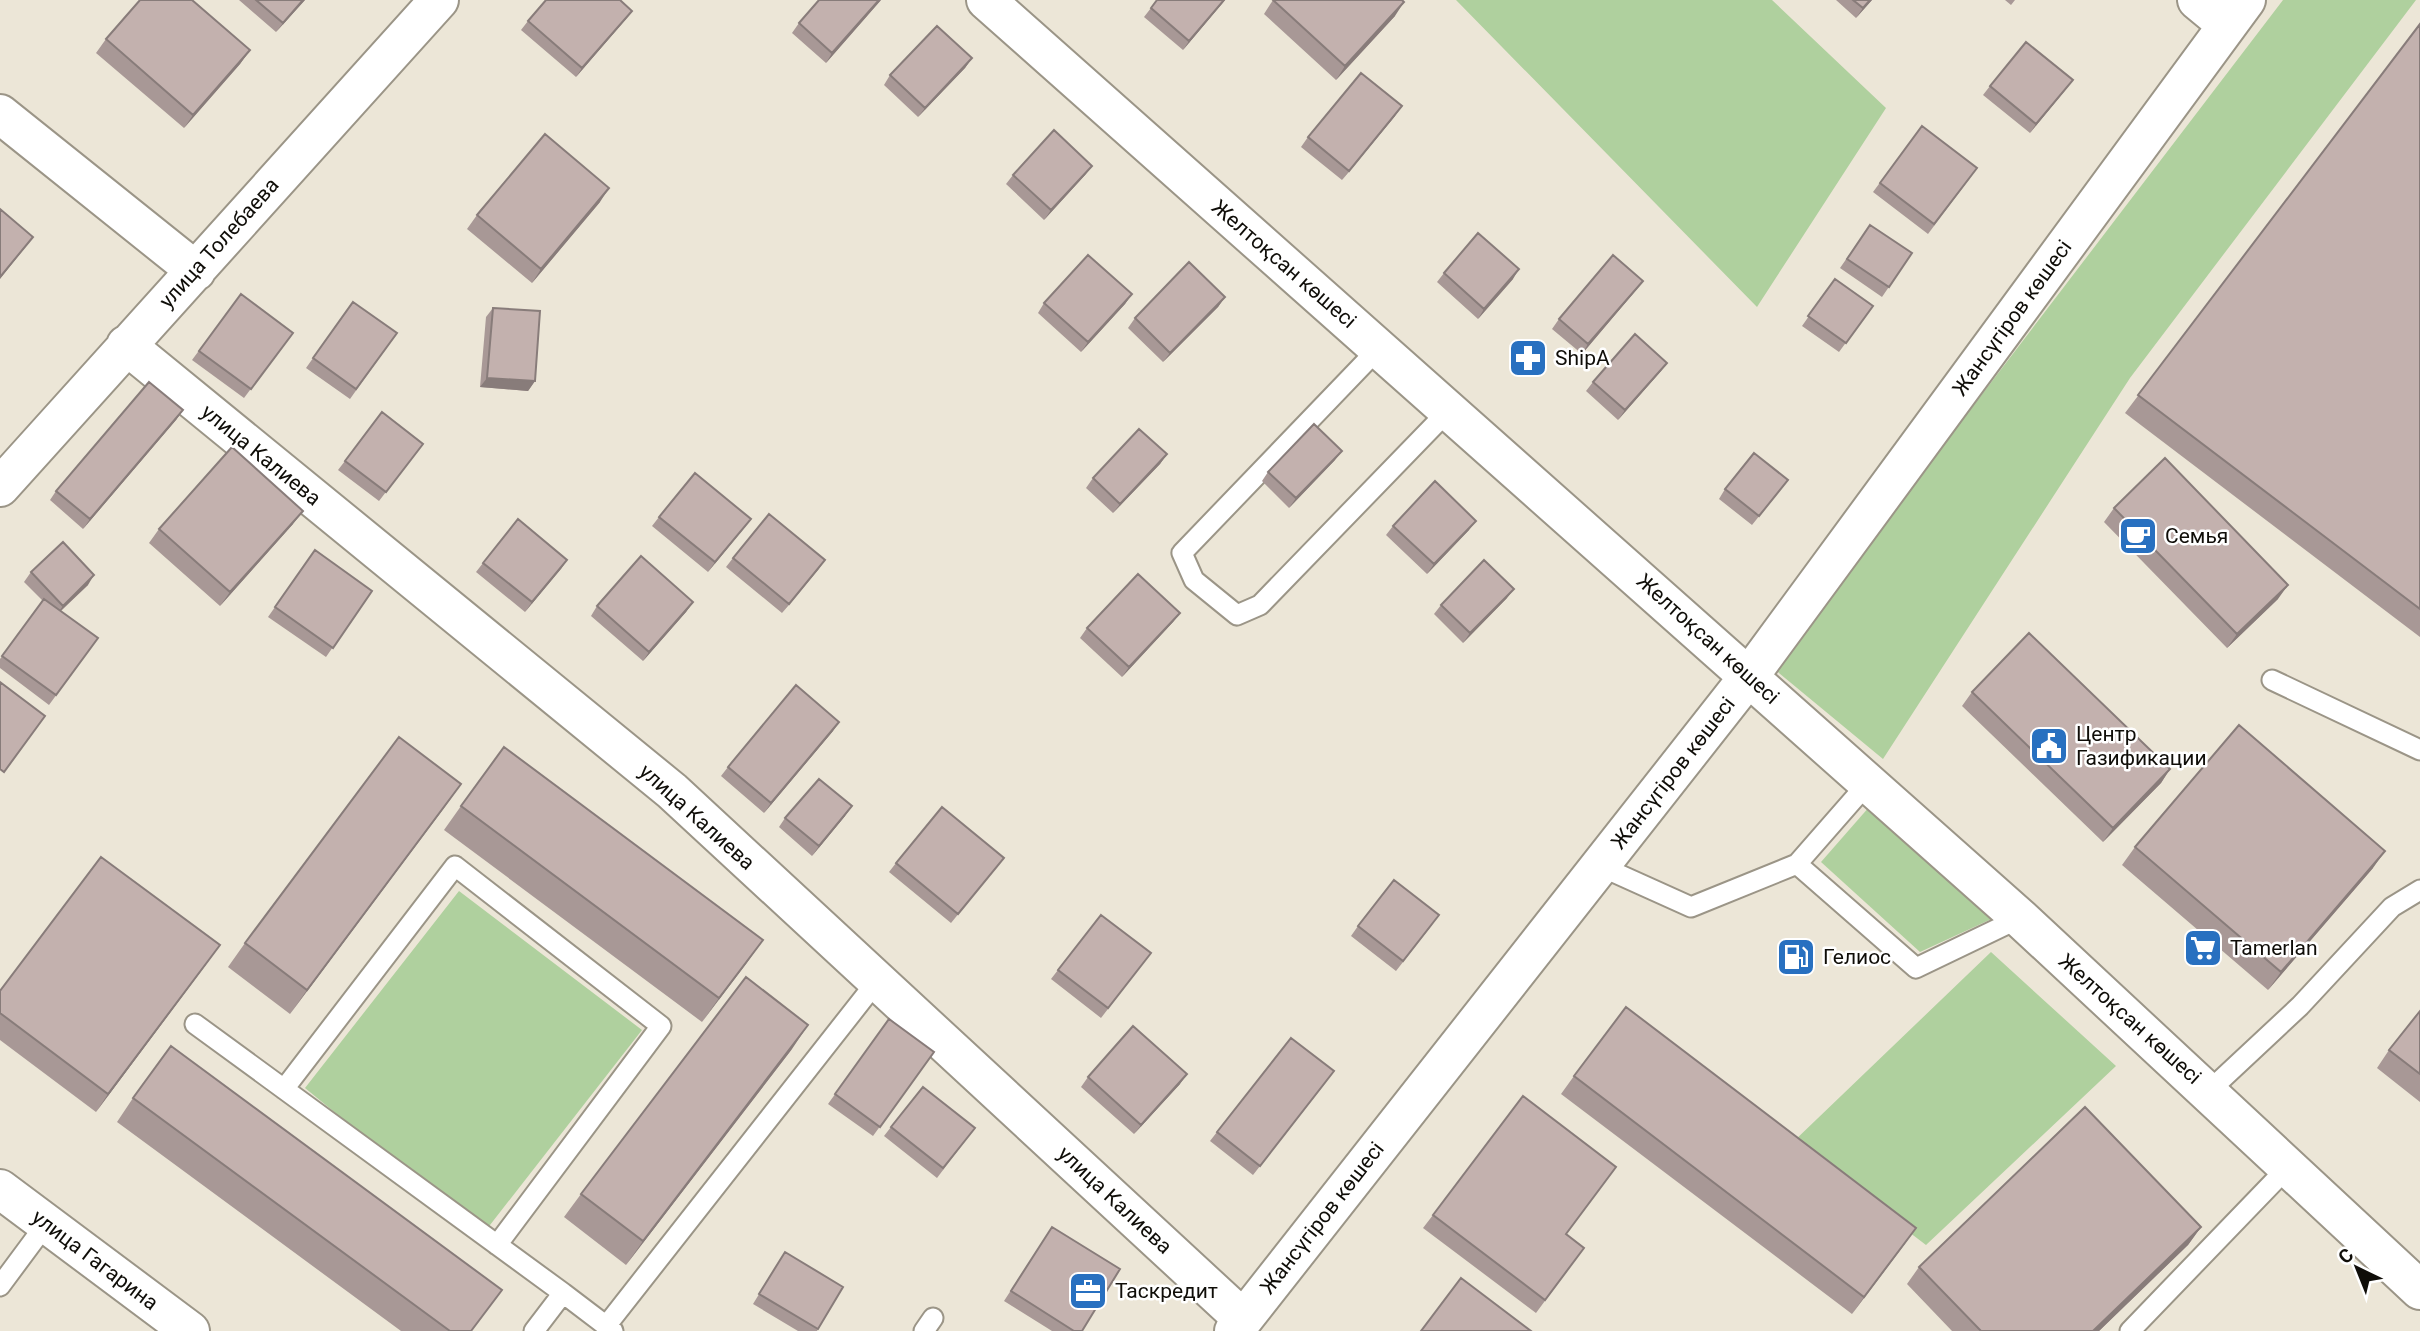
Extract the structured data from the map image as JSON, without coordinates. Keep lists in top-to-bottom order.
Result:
{
  "streets": {
    "main road": [
      "улица Толебаева",
      "Желтоқсан көшесі",
      "Жансүгіров көшесі",
      "улица Калиева",
      "улица Гагарина"
    ]
  },
  "crossings": [
    ["улица Толебаева", "улица Калиева"],
    ["Желтоқсан көшесі", "Жансүгіров көшесі"],
    ["Жансүгіров көшесі", "улица Калиева"]
  ],
  "places": {
    "pharmacy": ["ShipA"],
    "cafe": ["Семья"],
    "public building": ["Центр Газификации"],
    "supermarket": ["Tamerlan"],
    "fuel station": ["Гелиос"],
    "office": ["Таскредит"]
  },
  "north": "top left"
}
